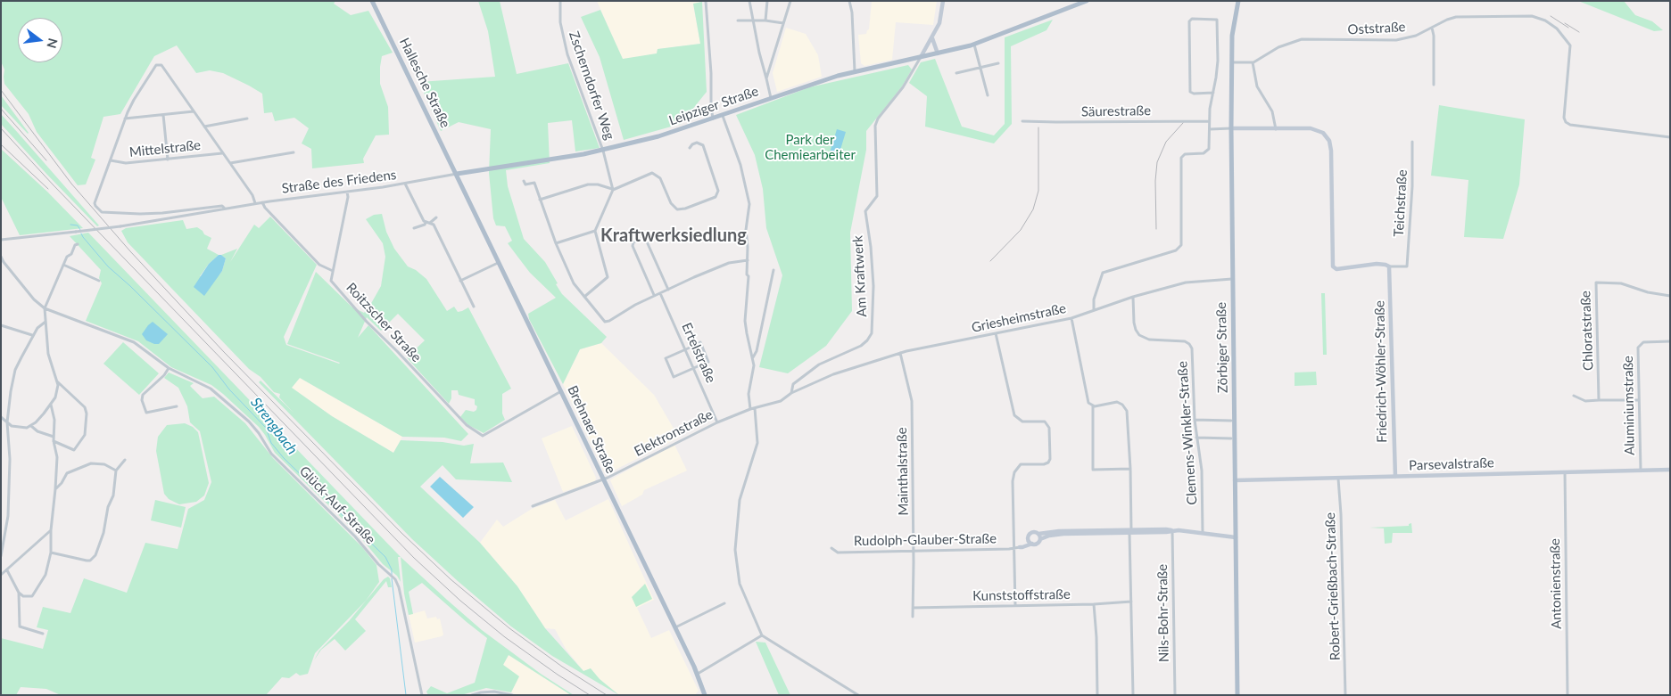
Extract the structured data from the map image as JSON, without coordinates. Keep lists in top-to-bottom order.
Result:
{
  "streets": {
    "main road": [
      "Hallesche Straße",
      "Leipziger Straße",
      "Zörbiger Straße",
      "Brehnaer Straße"
    ],
    "street": [
      "Oststraße",
      "Zscherndorfer Weg",
      "Säurestraße",
      "Mittelstraße",
      "Straße des Friedens",
      "Teichstraße",
      "Am Kraftwerk",
      "Griesheimstraße",
      "Roitzscher Straße",
      "Chloratstraße",
      "Ertelstraße",
      "Friedrich-Wöhler-Straße",
      "Aluminiumstraße",
      "Elektronstraße",
      "Clemens-Winkler-Straße",
      "Parsevalstraße",
      "Mainthalstraße",
      "Glück-Auf-Straße",
      "Rudolph-Glauber-Straße",
      "Antonienstraße",
      "Robert-Grießbach-Straße",
      "Kunststoffstraße",
      "Nils-Bohr-Straße"
    ]
  },
  "crossings": [
    ["Hallesche Straße", "Leipziger Straße"],
    ["Hallesche Straße", "Straße des Friedens"],
    ["Hallesche Straße", "Brehnaer Straße"],
    ["Zscherndorfer Weg", "Leipziger Straße"],
    ["Leipziger Straße", "Straße des Friedens"],
    ["Leipziger Straße", "Am Kraftwerk"],
    ["Leipziger Straße", "Brehnaer Straße"],
    ["Mittelstraße", "Straße des Friedens"],
    ["Straße des Friedens", "Brehnaer Straße"],
    ["Teichstraße", "Friedrich-Wöhler-Straße"],
    ["Am Kraftwerk", "Griesheimstraße"],
    ["Am Kraftwerk", "Elektronstraße"],
    ["Griesheimstraße", "Zörbiger Straße"],
    ["Griesheimstraße", "Clemens-Winkler-Straße"],
    ["Griesheimstraße", "Mainthalstraße"],
    ["Roitzscher Straße", "Brehnaer Straße"],
    ["Zörbiger Straße", "Parsevalstraße"],
    ["Zörbiger Straße", "Rudolph-Glauber-Straße"],
    ["Ertelstraße", "Elektronstraße"],
    ["Friedrich-Wöhler-Straße", "Parsevalstraße"],
    ["Aluminiumstraße", "Parsevalstraße"],
    ["Brehnaer Straße", "Elektronstraße"],
    ["Clemens-Winkler-Straße", "Rudolph-Glauber-Straße"],
    ["Parsevalstraße", "Antonienstraße"],
    ["Parsevalstraße", "Robert-Grießbach-Straße"],
    ["Mainthalstraße", "Rudolph-Glauber-Straße"],
    ["Mainthalstraße", "Kunststoffstraße"],
    ["Rudolph-Glauber-Straße", "Nils-Bohr-Straße"]
  ],
  "districts": ["Kraftwerksiedlung"],
  "water": ["Strengbach"],
  "parks": ["Park der Chemiearbeiter"],
  "north": "right"
}
